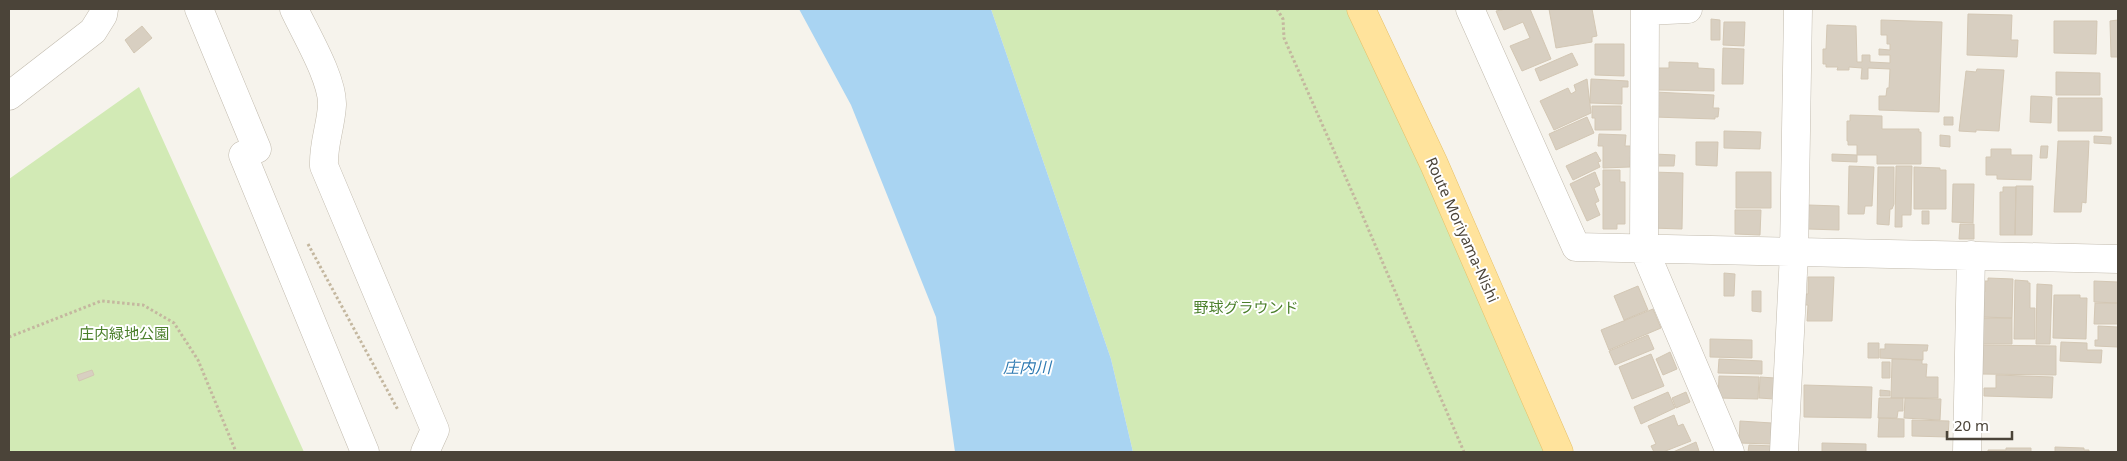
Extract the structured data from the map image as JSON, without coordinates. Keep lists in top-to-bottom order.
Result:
{
  "streets": {
    "main road": ["Route Moriyama-Nishi"]
  },
  "water": ["庄内川"],
  "parks": ["野球グラウンド", "庄内緑地公園"],
  "scale_bar": "20 m"
}
